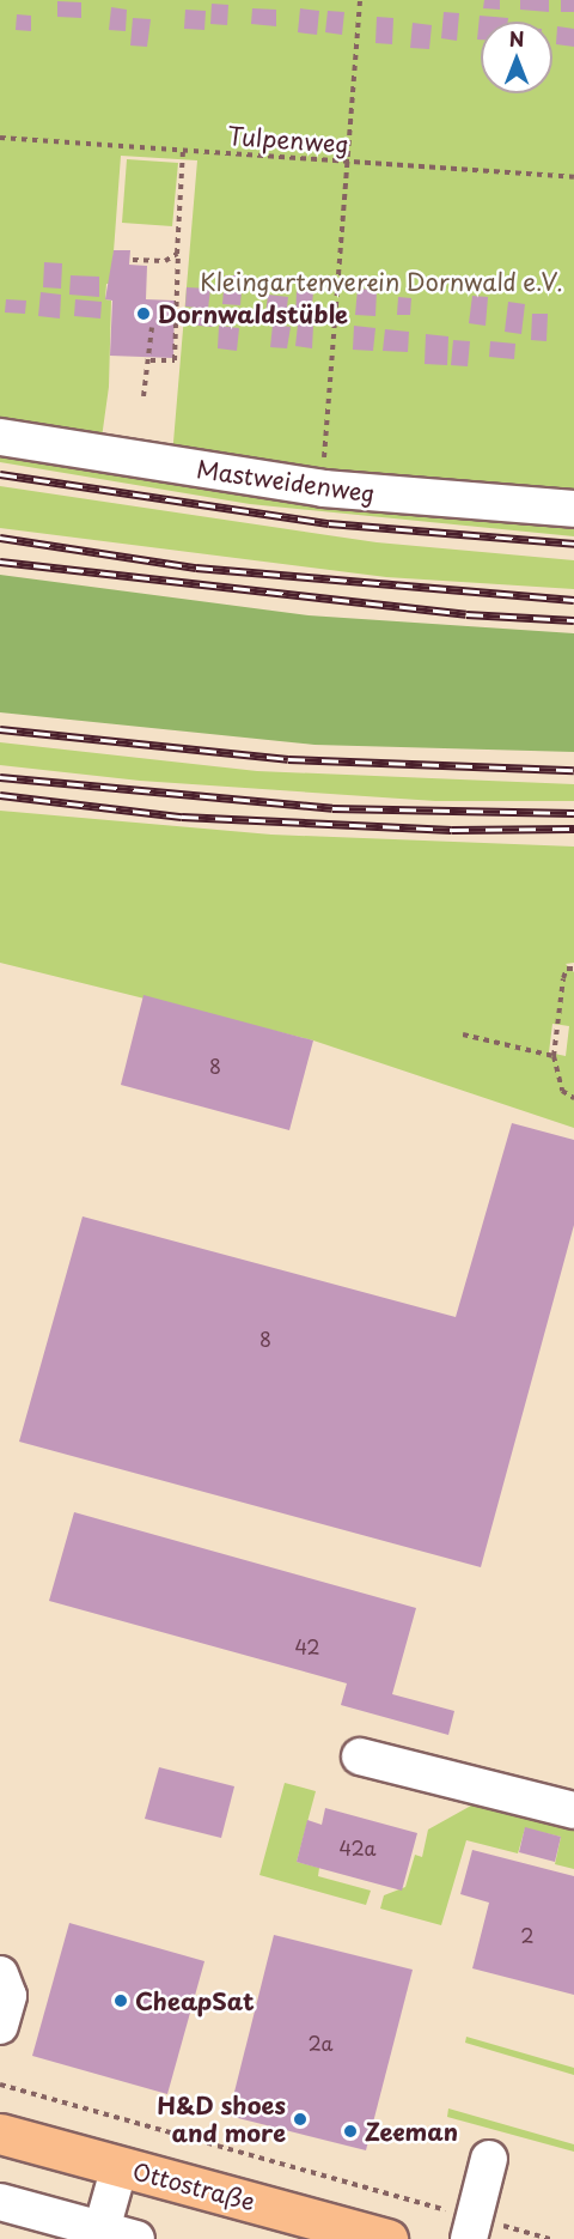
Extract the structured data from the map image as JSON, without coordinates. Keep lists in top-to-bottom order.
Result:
{
  "streets": {
    "main road": ["Ottostraße"],
    "lane": ["Mastweidenweg"],
    "path": ["Tulpenweg"]
  },
  "parks": ["Kleingartenverein Dornwald e.V."],
  "places": [
    "Dornwaldstüble",
    "CheapSat",
    "H&D shoes and more",
    "Zeeman"
  ],
  "house_numbers": [
    "8",
    "8",
    "42",
    "42a",
    "2",
    "2a"
  ],
  "north": "top"
}
